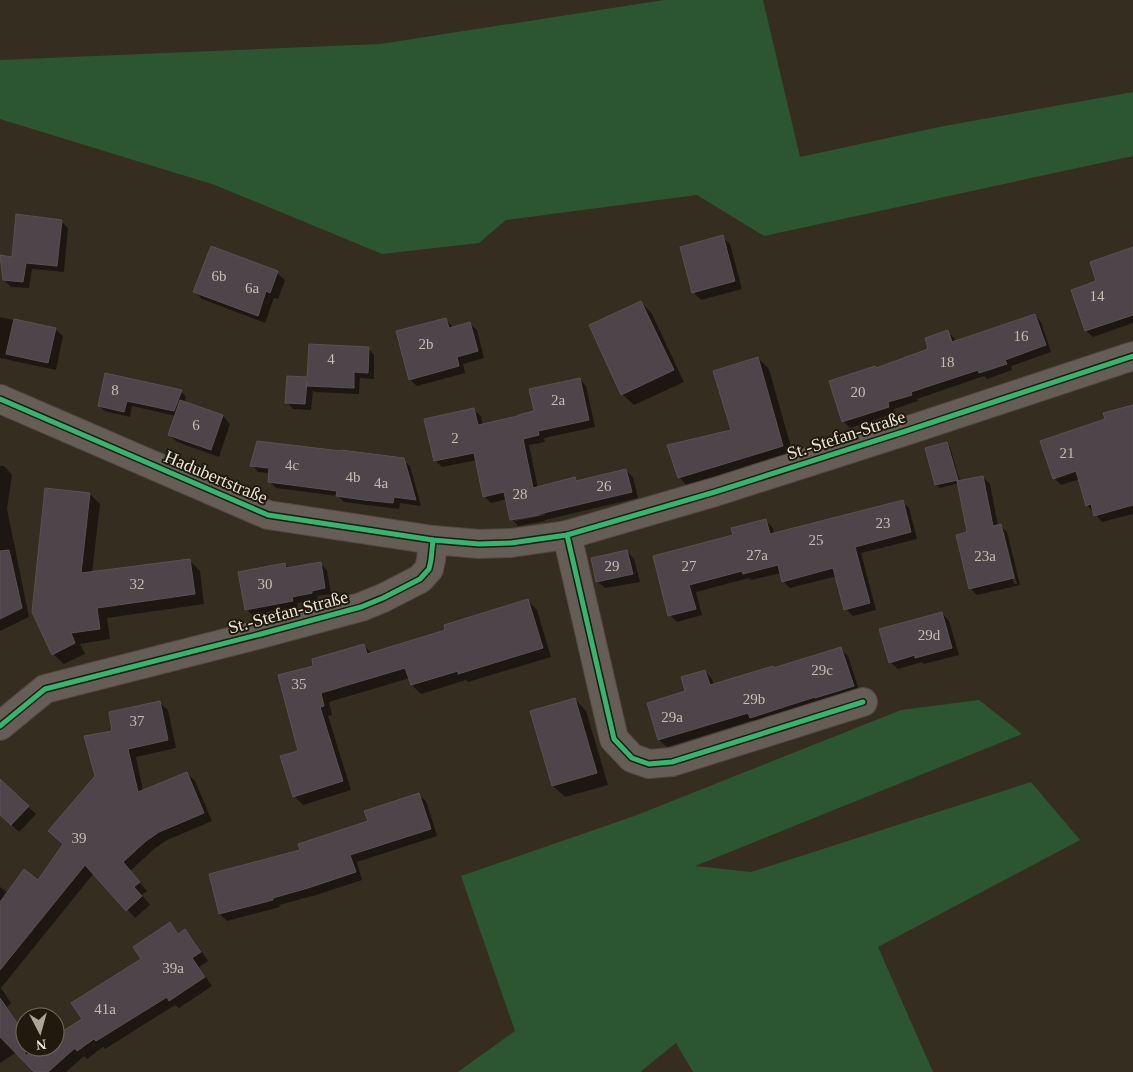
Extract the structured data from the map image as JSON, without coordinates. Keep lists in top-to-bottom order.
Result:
{
  "streets": {
    "street": ["St.-Stefan-Straße", "Hadubertstraße"]
  },
  "crossings": [
    ["St.-Stefan-Straße", "Hadubertstraße"]
  ],
  "house_numbers": [
    "6b",
    "6a",
    "14",
    "16",
    "2b",
    "4",
    "18",
    "8",
    "20",
    "2a",
    "6",
    "2",
    "21",
    "4c",
    "4b",
    "4a",
    "26",
    "28",
    "23",
    "25",
    "27a",
    "23a",
    "29",
    "27",
    "32",
    "30",
    "29d",
    "29c",
    "35",
    "29b",
    "29a",
    "37",
    "39",
    "39a",
    "41a"
  ],
  "north": "bottom"
}
